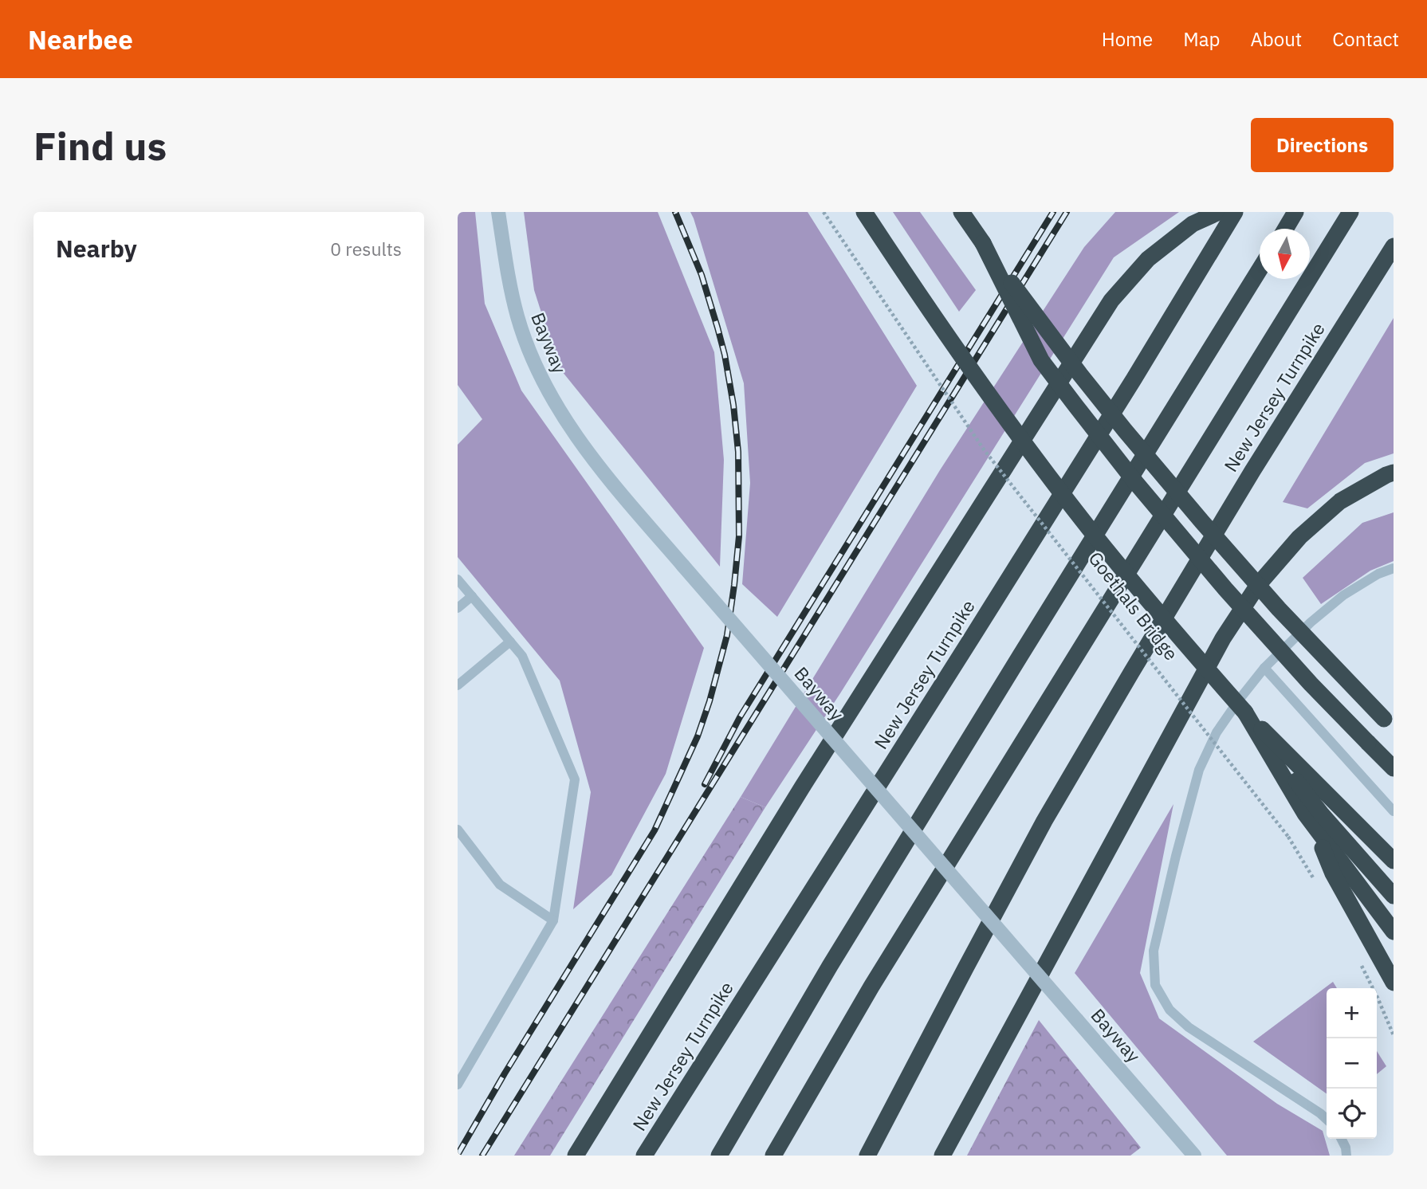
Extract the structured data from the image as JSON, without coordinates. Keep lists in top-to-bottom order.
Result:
{
  "streets": {
    "highway": ["New Jersey Turnpike", "Goethals Bridge"],
    "street": ["Bayway"]
  },
  "north": "bottom",
  "page": {
    "header": "Nearbee",
    "nav": [
      "Home",
      "Map",
      "About",
      "Contact"
    ],
    "buttons": "Directions",
    "title": "Find us",
    "heading": ["Nearby", "0 results"],
    "map_buttons": ["+", "−"]
  }
}
